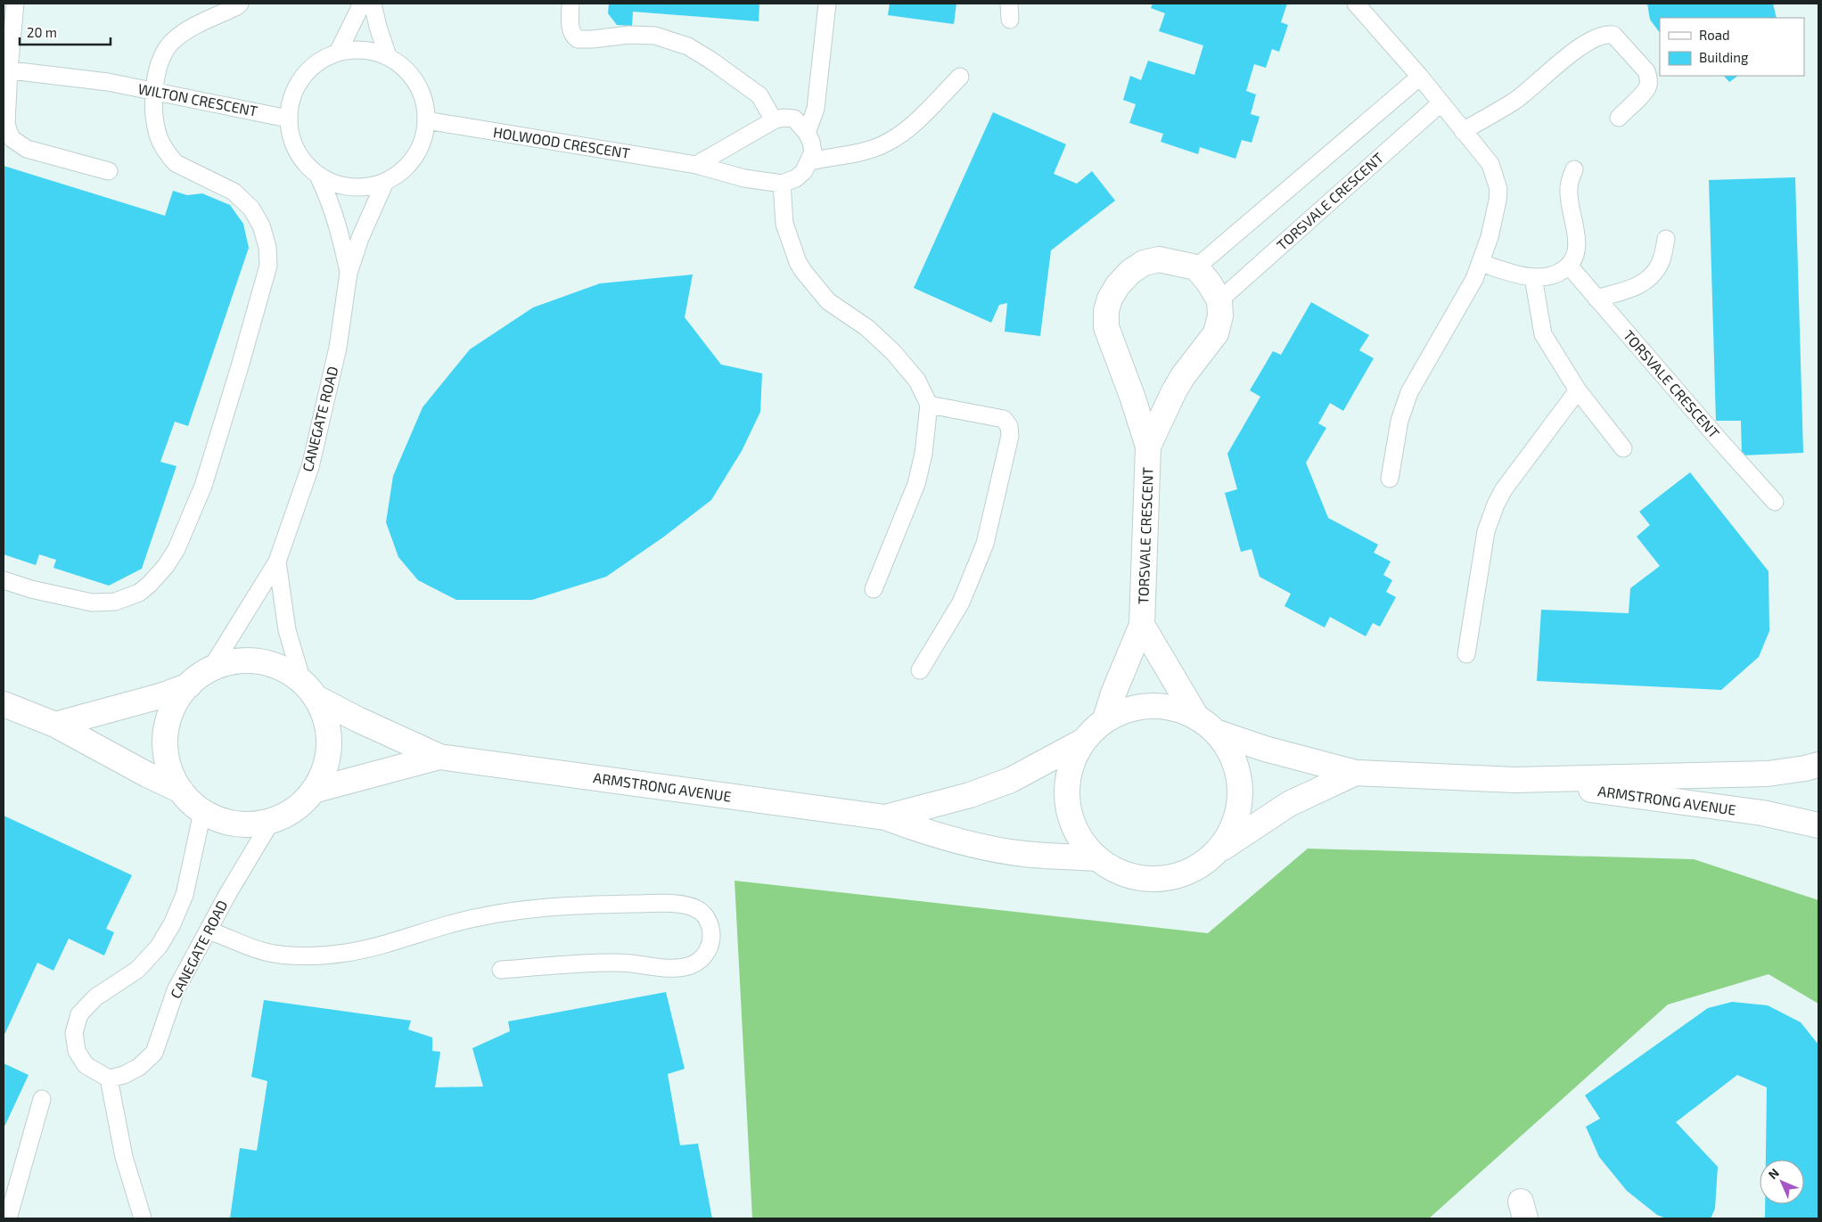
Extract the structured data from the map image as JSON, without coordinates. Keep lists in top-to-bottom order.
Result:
{
  "streets": {
    "street": ["TORSVALE CRESCENT", "ARMSTRONG AVENUE"],
    "lane": ["WILTON CRESCENT", "HOLWOOD CRESCENT", "CANEGATE ROAD"]
  },
  "crossings": [
    ["WILTON CRESCENT", "HOLWOOD CRESCENT"],
    ["WILTON CRESCENT", "CANEGATE ROAD"],
    ["HOLWOOD CRESCENT", "CANEGATE ROAD"],
    ["TORSVALE CRESCENT", "ARMSTRONG AVENUE"],
    ["CANEGATE ROAD", "ARMSTRONG AVENUE"]
  ],
  "legend": ["Road", "Building"],
  "scale_bar": "20 m",
  "north": "top left"
}
